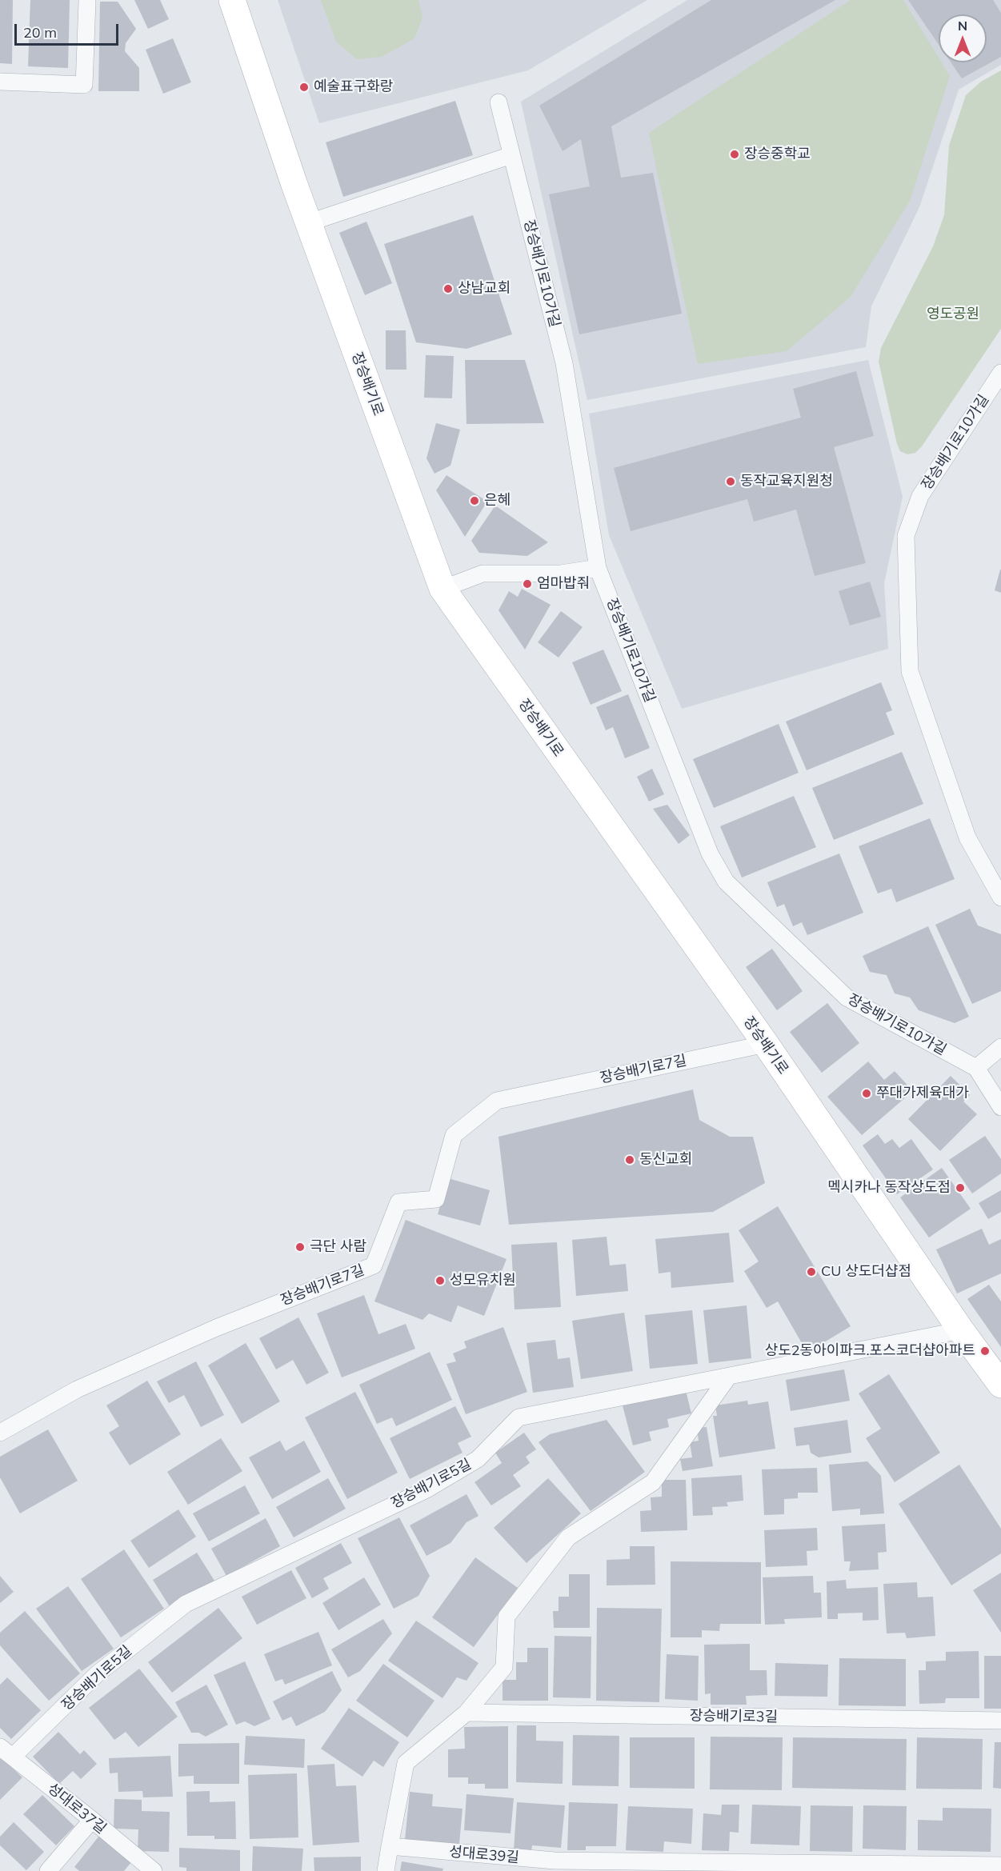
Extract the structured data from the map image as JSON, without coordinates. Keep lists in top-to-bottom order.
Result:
{
  "streets": {
    "main road": ["장승배기로"],
    "lane": [
      "장승배기로10가길",
      "장승배기로7길",
      "장승배기로5길",
      "장승배기로3길",
      "성대로37길",
      "성대로39길"
    ]
  },
  "crossings": [
    ["장승배기로", "장승배기로7길"],
    ["장승배기로", "장승배기로5길"],
    ["장승배기로5길", "성대로37길"]
  ],
  "parks": ["영도공원"],
  "places": [
    "예술표구화랑",
    "장승중학교",
    "상남교회",
    "동작교육지원청",
    "은혜",
    "엄마밥줘",
    "쭈대가제육대가",
    "동신교회",
    "멕시카나 동작상도점",
    "극단 사람",
    "CU 상도더샵점",
    "성모유치원",
    "상도2동아이파크.포스코더샵아파트"
  ],
  "scale_bar": "20 m",
  "north": "top"
}
